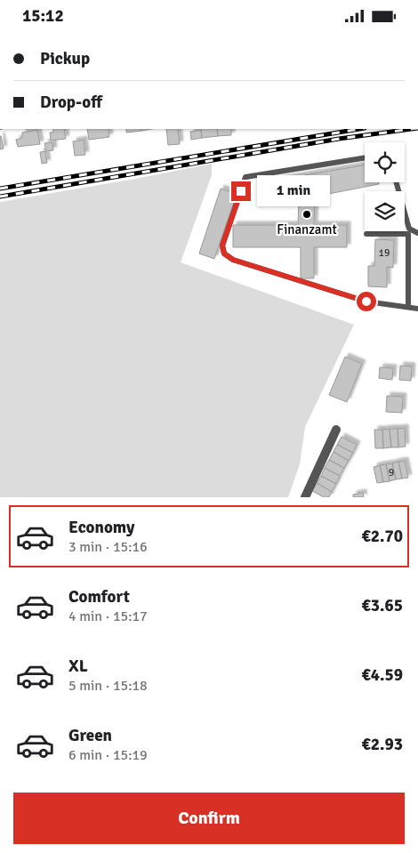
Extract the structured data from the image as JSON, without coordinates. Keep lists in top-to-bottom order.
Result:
{
  "places": ["Finanzamt"],
  "house_numbers": ["19", "9"],
  "page": {
    "status": "15:12",
    "banner": ["Pickup", "Drop-off"],
    "bubble": "1 min",
    "list": [
      {
        "name": "Economy",
        "note": "3 min · 15:16",
        "value": "€2.70"
      },
      {
        "name": "Comfort",
        "note": "4 min · 15:17",
        "value": "€3.65"
      },
      {
        "name": "XL",
        "note": "5 min · 15:18",
        "value": "€4.59"
      },
      {
        "name": "Green",
        "note": "6 min · 15:19",
        "value": "€2.93"
      }
    ],
    "buttons": "Confirm"
  }
}
